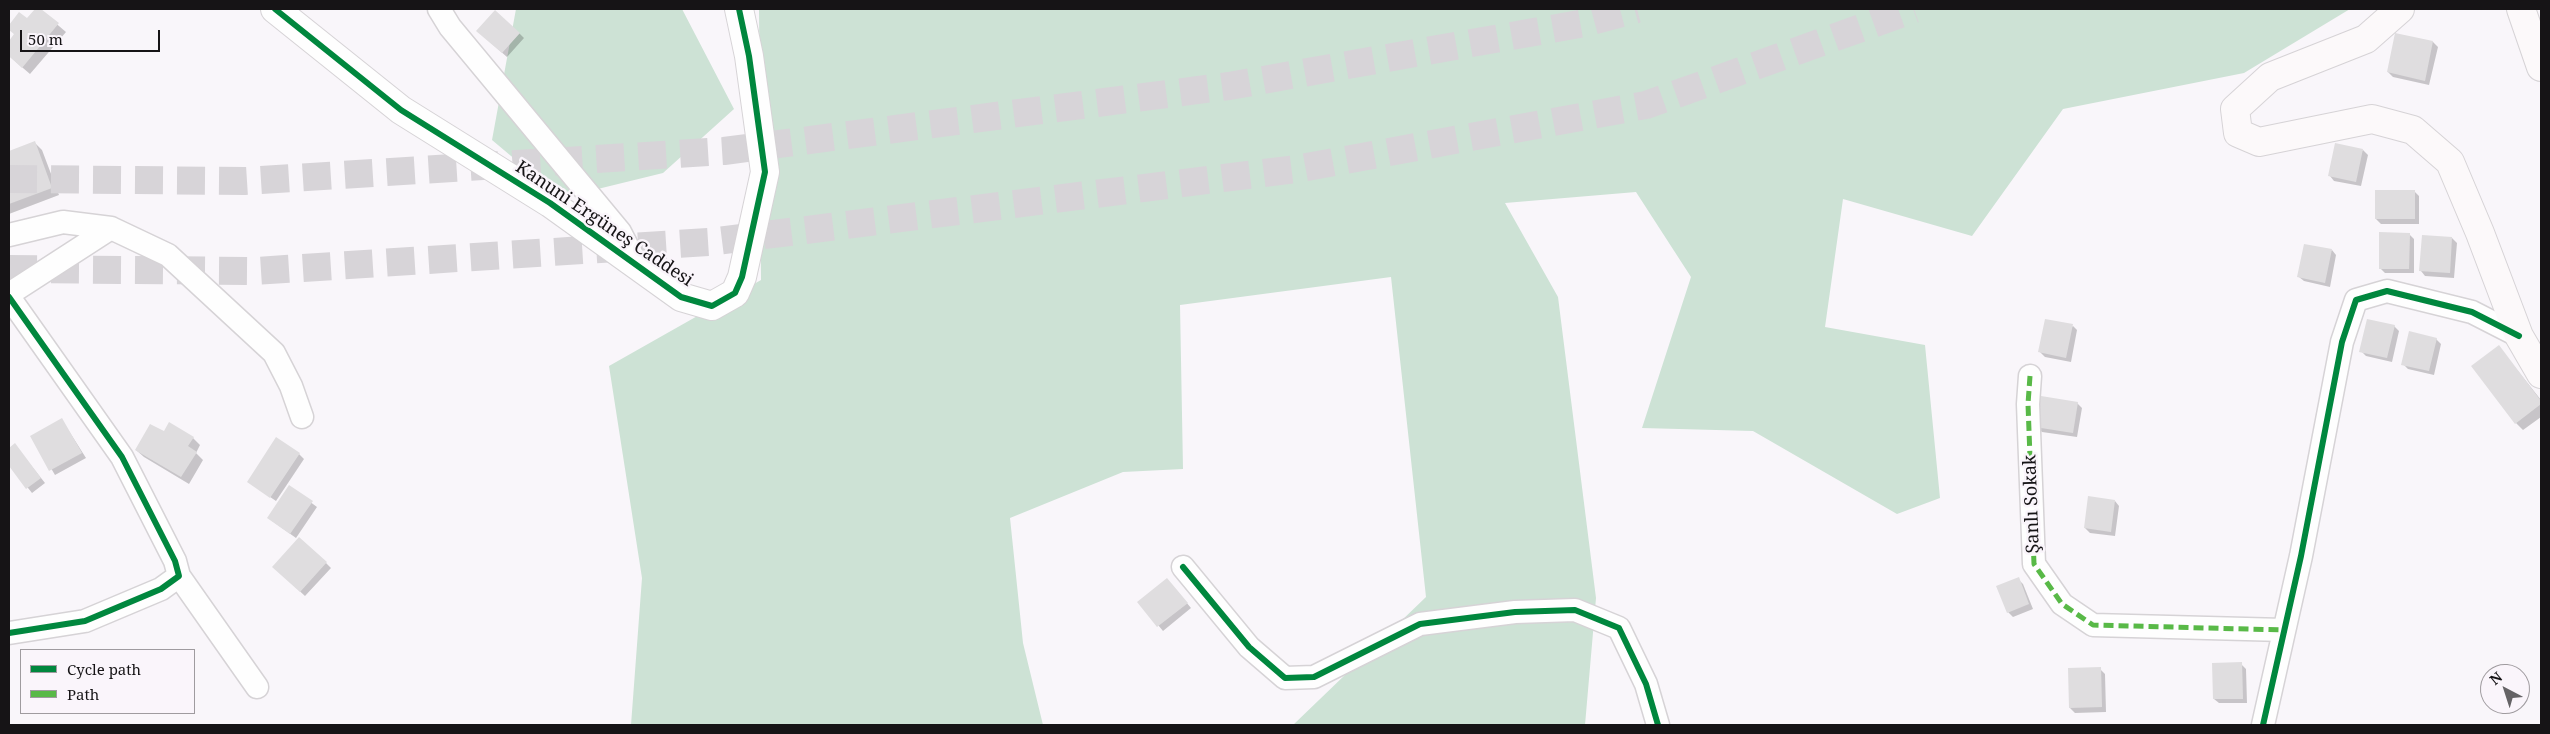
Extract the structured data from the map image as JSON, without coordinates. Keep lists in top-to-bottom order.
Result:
{
  "streets": {
    "street": ["Kanuni Ergüneş Caddesi", "Şanlı Sokak"]
  },
  "legend": ["Cycle path", "Path"],
  "scale_bar": "50 m",
  "north": "top left"
}
